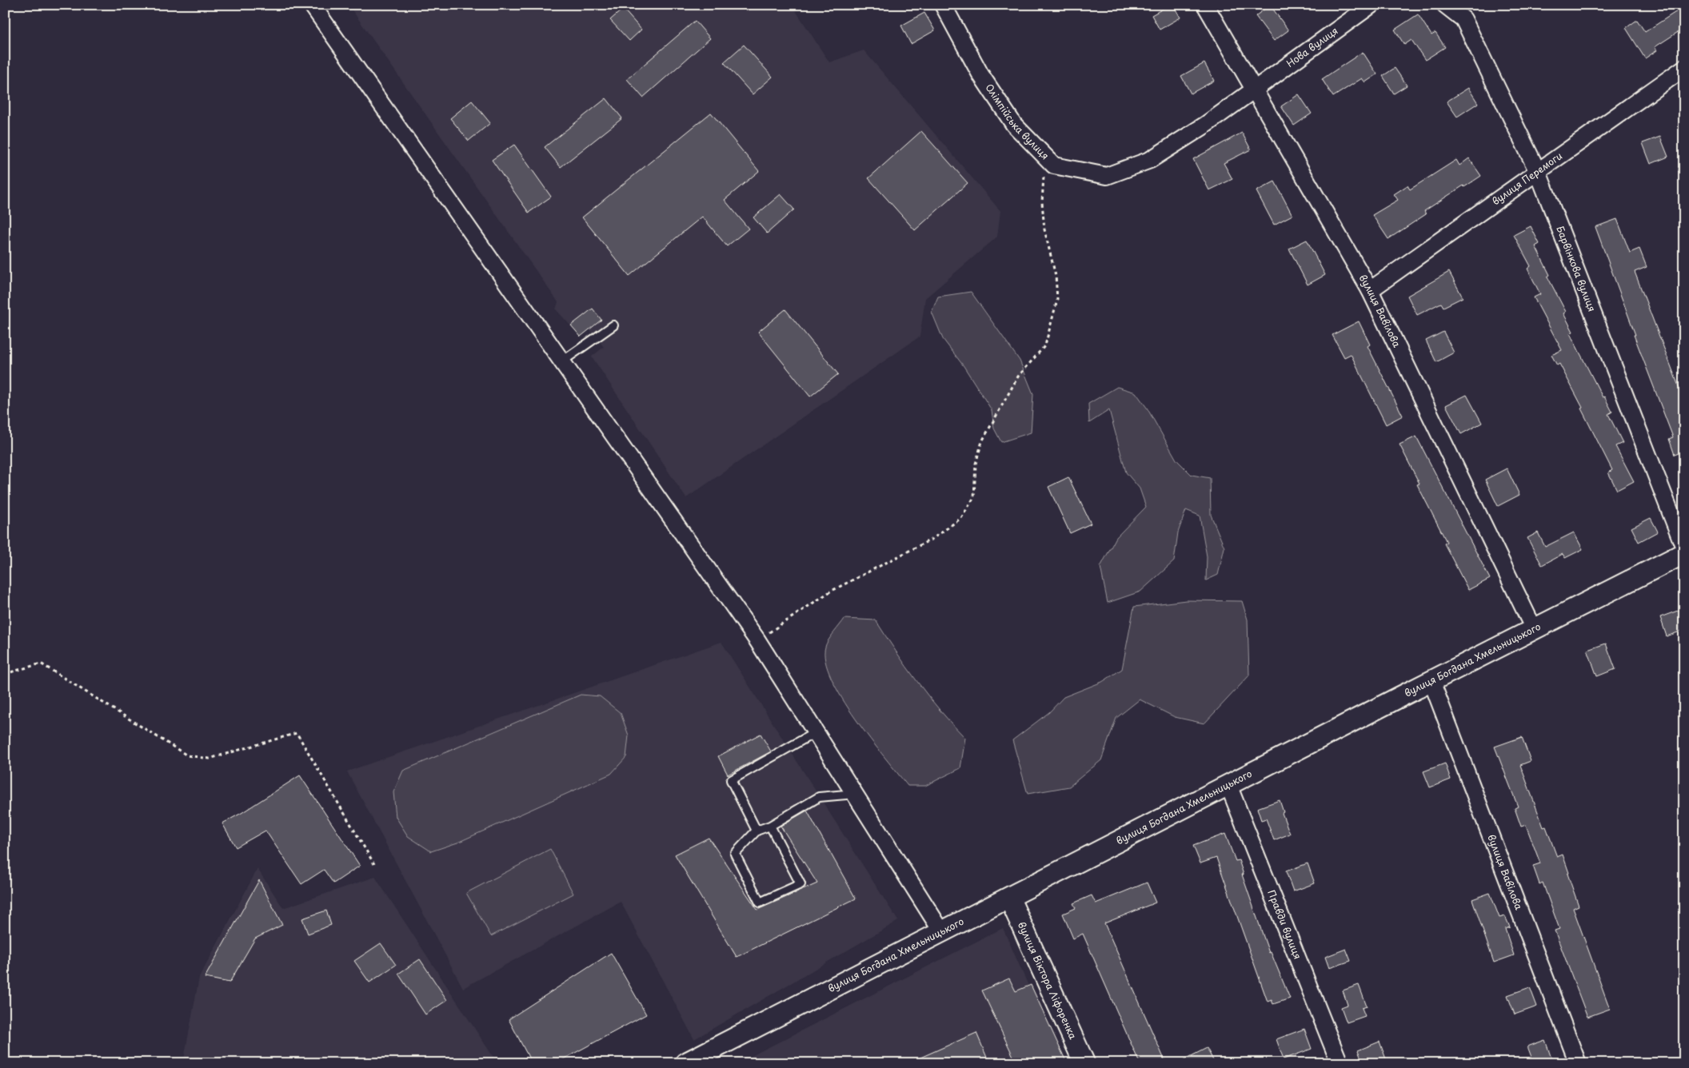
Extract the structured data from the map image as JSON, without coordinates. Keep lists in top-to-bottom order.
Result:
{
  "streets": {
    "street": [
      "Нова вулиця",
      "Олімпійська вулиця",
      "вулиця Перемоги",
      "Барвінкова вулиця",
      "вулиця Вавілова",
      "вулиця Богдана Хмельницького",
      "Правди вулиця",
      "вулиця Віктора Ліфоренка"
    ]
  },
  "crossings": [
    ["Нова вулиця", "Олімпійська вулиця"],
    ["Нова вулиця", "вулиця Вавілова"],
    ["Олімпійська вулиця", "вулиця Вавілова"],
    ["вулиця Перемоги", "Барвінкова вулиця"],
    ["вулиця Перемоги", "вулиця Вавілова"],
    ["вулиця Вавілова", "вулиця Богдана Хмельницького"],
    ["вулиця Богдана Хмельницького", "Правди вулиця"],
    ["вулиця Богдана Хмельницького", "вулиця Віктора Ліфоренка"]
  ]
}
